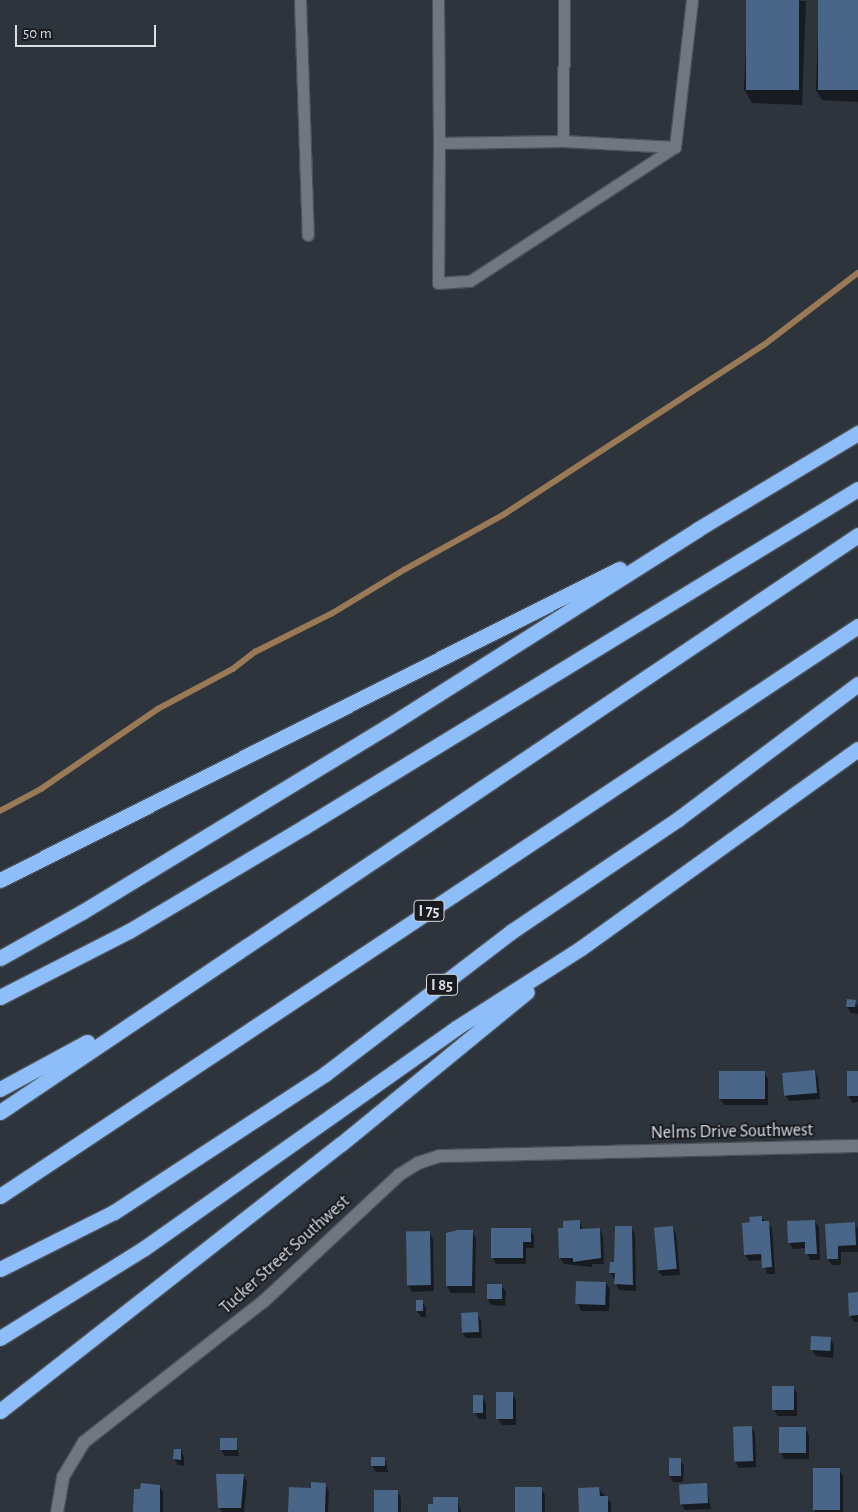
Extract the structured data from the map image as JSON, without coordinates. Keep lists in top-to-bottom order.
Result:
{
  "streets": {
    "highway": ["I 75", "I 85"],
    "street": ["Nelms Drive Southwest", "Tucker Street Southwest"]
  },
  "crossings": [
    ["Nelms Drive Southwest", "Tucker Street Southwest"]
  ],
  "scale_bar": "50 m"
}
